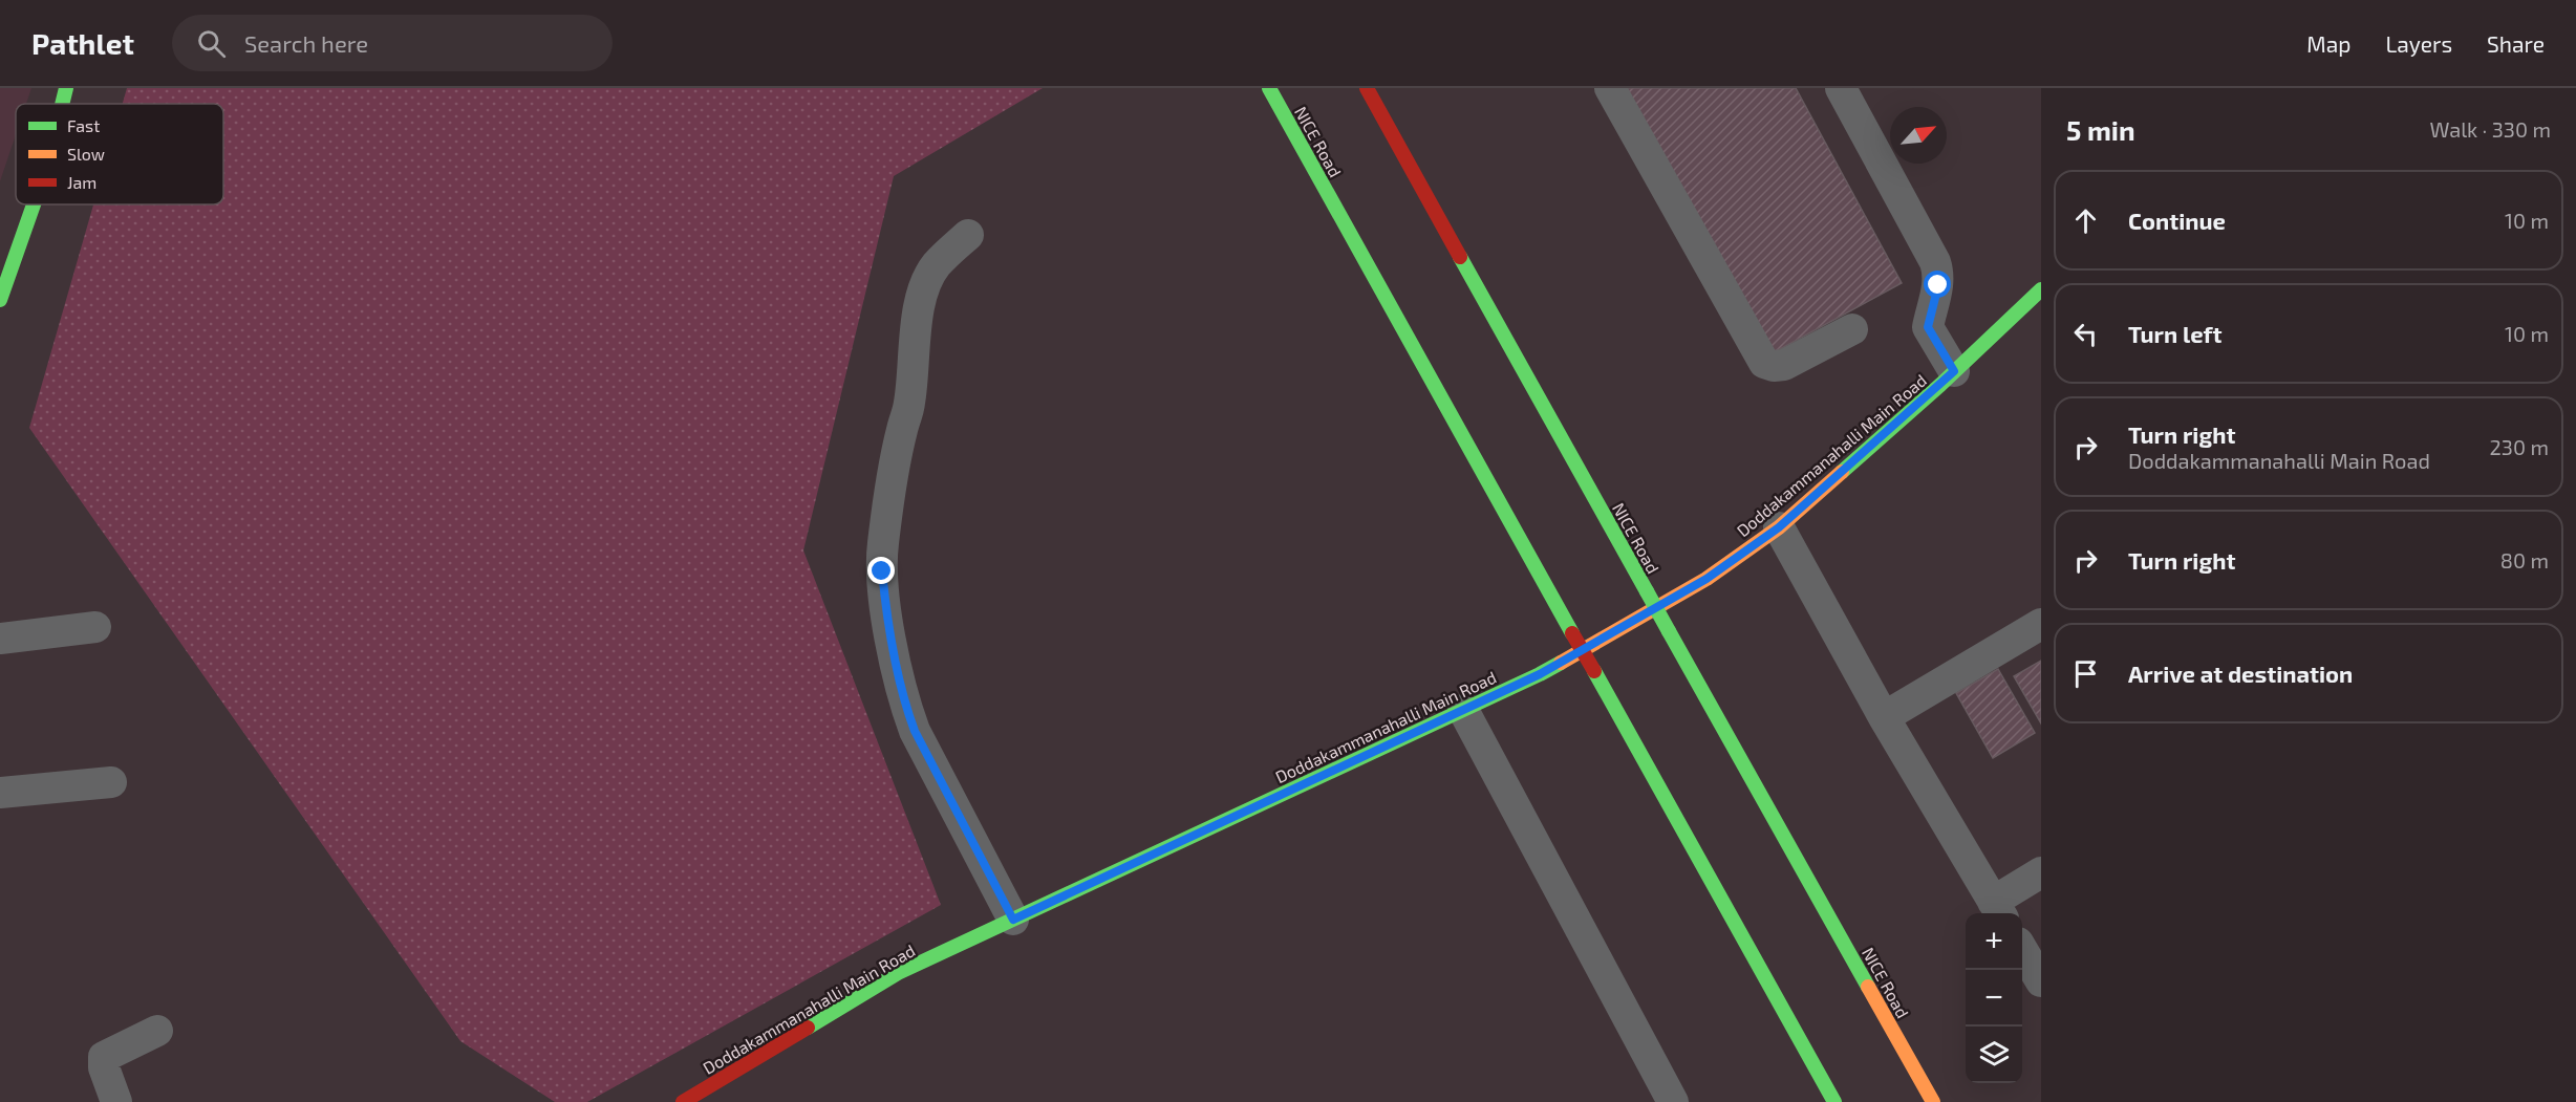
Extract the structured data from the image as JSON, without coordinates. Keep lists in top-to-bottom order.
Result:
{
  "streets": {
    "main road": ["NICE Road", "Doddakammanahalli Main Road"]
  },
  "legend": ["Fast", "Slow", "Jam"],
  "north": "top right",
  "page": {
    "header": "Pathlet",
    "search": "Search here",
    "nav": ["Map", "Layers", "Share"],
    "heading": ["5 min", "Walk · 330 m"],
    "list": [
      ["Continue", "10 m"],
      ["Turn left", "10 m"],
      ["Turn right", "Doddakammanahalli Main Road", "230 m"],
      ["Turn right", "80 m"],
      "Arrive at destination"
    ],
    "map_buttons": ["+", "−"]
  }
}
